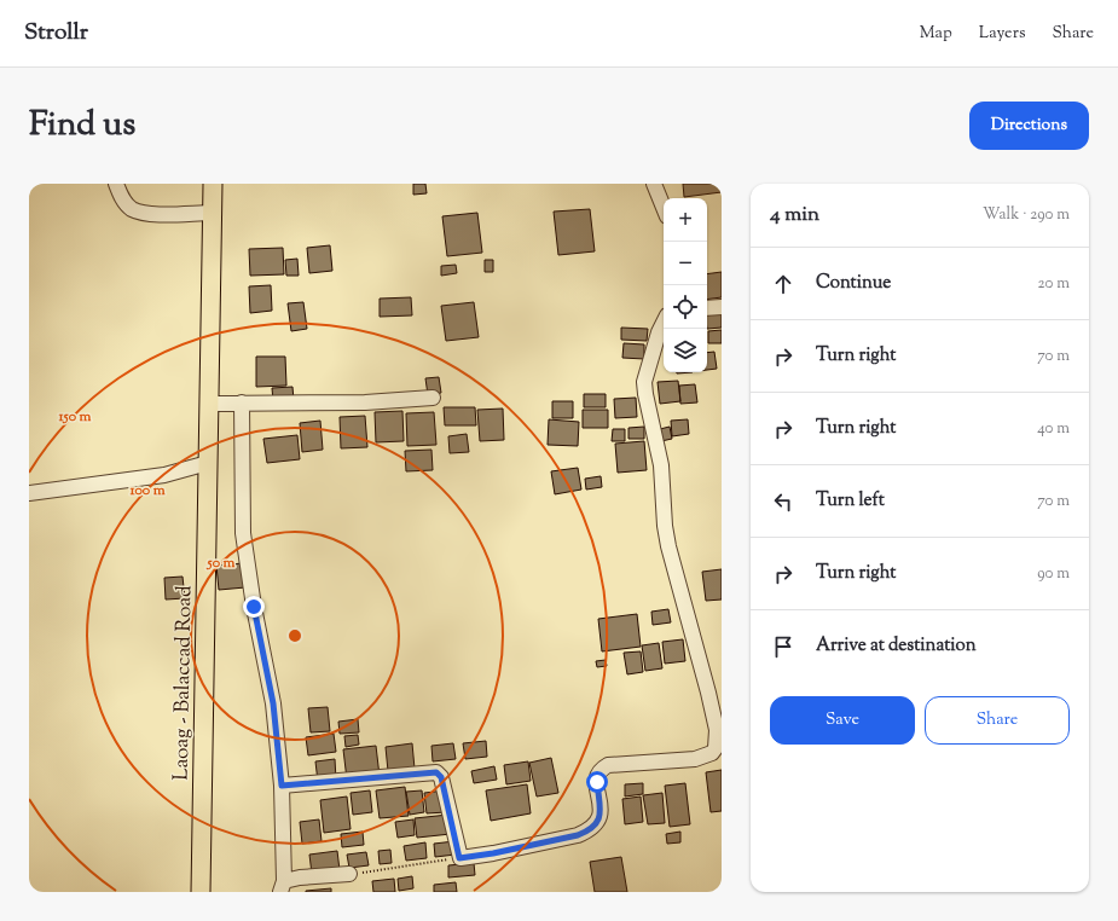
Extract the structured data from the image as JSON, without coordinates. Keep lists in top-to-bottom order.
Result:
{
  "streets": {
    "main road": ["Laoag - Balaccad Road"]
  },
  "page": {
    "header": "Strollr",
    "nav": ["Map", "Layers", "Share"],
    "title": "Find us",
    "buttons": [
      "Directions",
      ["Save", "Share"]
    ],
    "heading": ["4 min", "Walk · 290 m"],
    "map_buttons": ["+", "−"],
    "list": [
      ["Continue", "20 m"],
      ["Turn right", "70 m"],
      ["Turn right", "40 m"],
      ["Turn left", "70 m"],
      ["Turn right", "90 m"],
      "Arrive at destination"
    ]
  },
  "rings": ["150 m", "100 m", "50 m"]
}
